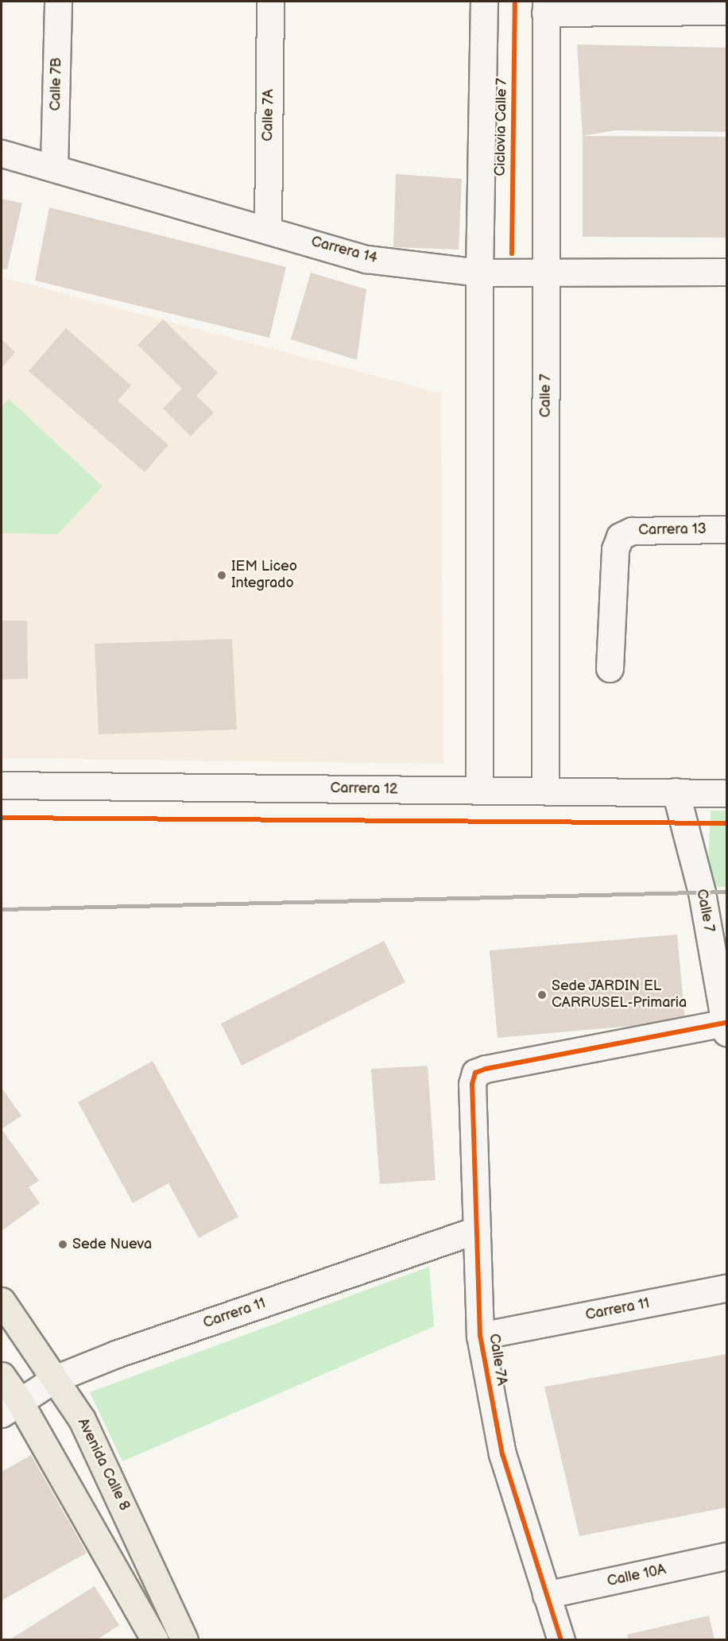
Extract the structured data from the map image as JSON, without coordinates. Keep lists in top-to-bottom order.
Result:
{
  "streets": {
    "main road": ["Avenida Calle 8"],
    "street": [
      "Calle 7B",
      "Calle 7A",
      "Carrera 14",
      "Calle 7",
      "Carrera 13",
      "Carrera 12",
      "Carrera 11",
      "Calle 10A"
    ],
    "cycle path": ["Ciclovia Calle 7"]
  },
  "crossings": [
    ["Calle 7B", "Carrera 14"],
    ["Calle 7A", "Carrera 14"],
    ["Calle 7A", "Calle 7"],
    ["Calle 7A", "Carrera 11"],
    ["Calle 7A", "Calle 10A"],
    ["Carrera 14", "Calle 7"],
    ["Calle 7", "Carrera 12"],
    ["Carrera 11", "Avenida Calle 8"]
  ],
  "places": ["IEM Liceo Integrado", "Sede JARDIN EL CARRUSEL-Primaria", "Sede Nueva"]
}
